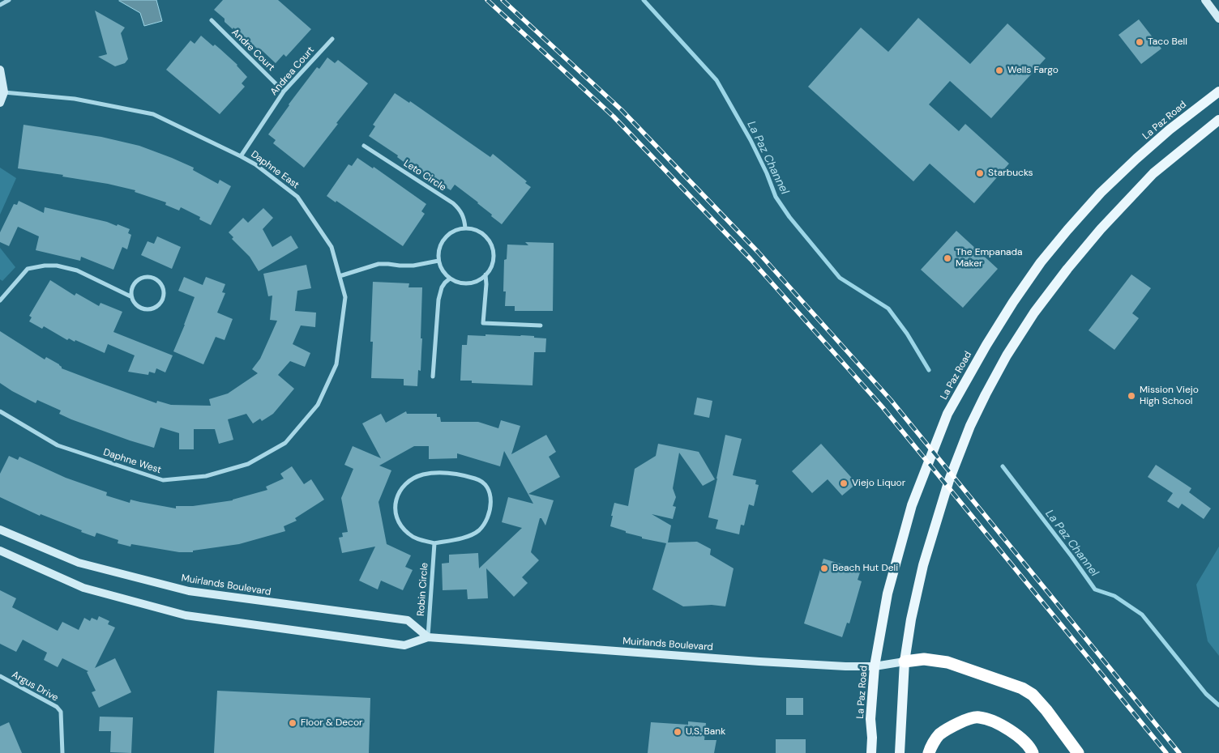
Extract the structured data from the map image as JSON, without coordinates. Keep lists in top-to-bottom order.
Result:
{
  "streets": {
    "main road": ["La Paz Road", "Muirlands Boulevard"],
    "street": [
      "Andre Court",
      "Andrea Court",
      "Daphne East",
      "Leto Circle",
      "Daphne West",
      "Robin Circle",
      "Argus Drive"
    ]
  },
  "crossings": [
    ["Andre Court", "Andrea Court"],
    ["Andrea Court", "Daphne East"],
    ["La Paz Road", "Muirlands Boulevard"],
    ["Daphne East", "Daphne West"],
    ["Muirlands Boulevard", "Robin Circle"]
  ],
  "water": ["La Paz Channel"],
  "places": [
    "Taco Bell",
    "Wells Fargo",
    "Starbucks",
    "The Empanada Maker",
    "Mission Viejo High School",
    "Viejo Liquor",
    "Beach Hut Deli",
    "Floor & Decor",
    "U.S. Bank"
  ]
}
